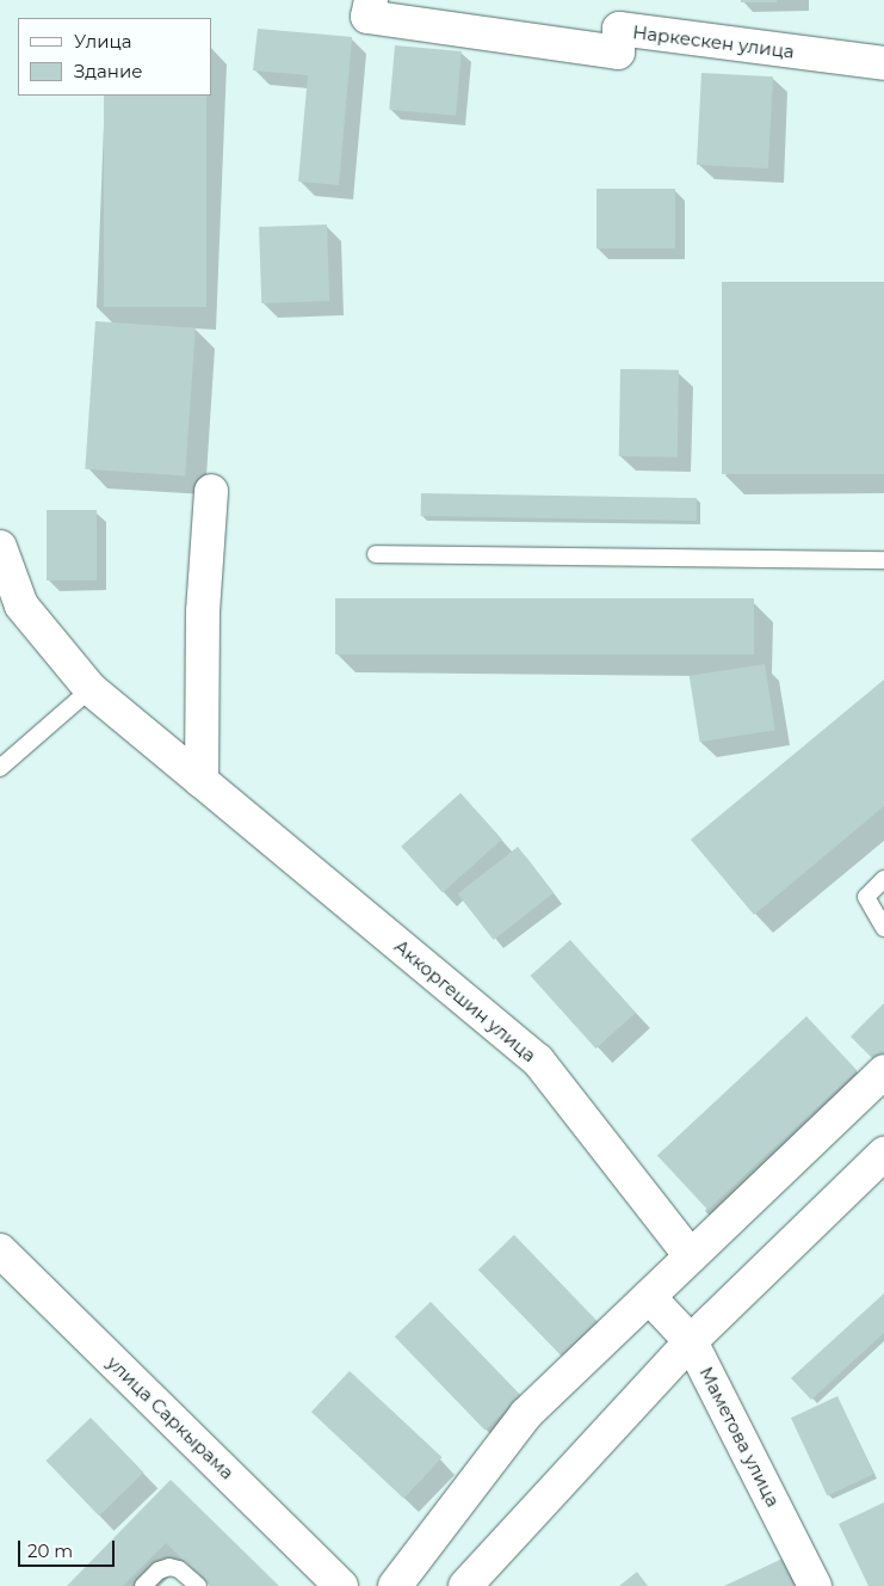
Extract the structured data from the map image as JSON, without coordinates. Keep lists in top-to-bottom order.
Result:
{
  "streets": {
    "main road": [
      "Наркескен улица",
      "Аккоргешин улица",
      "улица Саркырама",
      "Маметова улица"
    ]
  },
  "legend": ["Улица", "Здание"],
  "scale_bar": "20 m"
}
